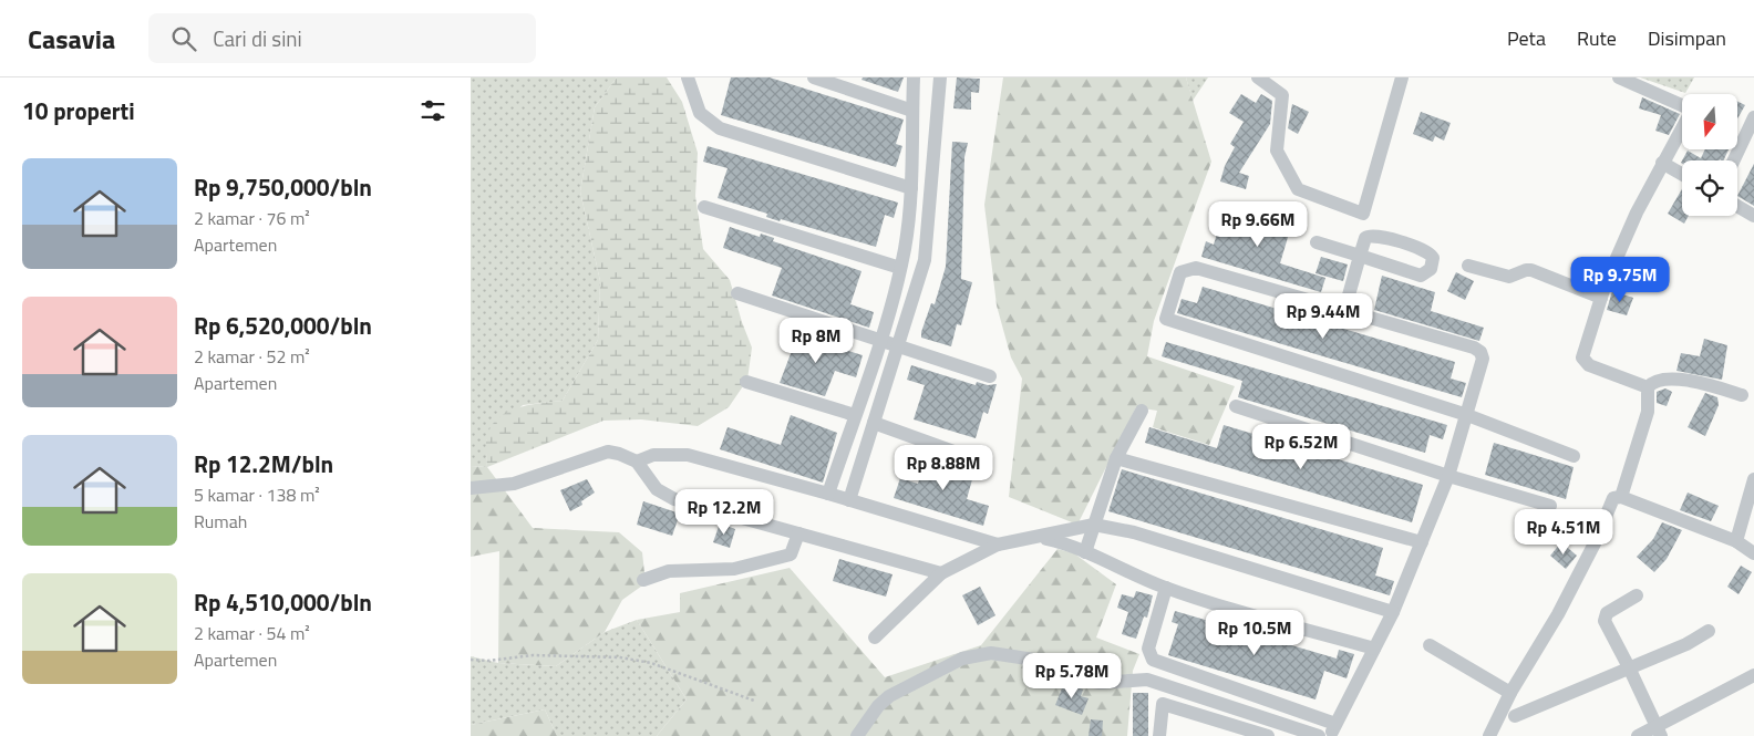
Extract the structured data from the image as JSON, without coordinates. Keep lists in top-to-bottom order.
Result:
{
  "north": "bottom",
  "page": {
    "header": "Casavia",
    "search": "Cari di sini",
    "nav": ["Peta", "Rute", "Disimpan"],
    "heading": "10 properti",
    "list": [
      {
        "name": "Rp 9,750,000/bln",
        "note": "2 kamar · 76 m² · Apartemen"
      },
      {
        "name": "Rp 6,520,000/bln",
        "note": "2 kamar · 52 m² · Apartemen"
      },
      {
        "name": "Rp 12.2M/bln",
        "note": "5 kamar · 138 m² · Rumah"
      },
      {
        "name": "Rp 4,510,000/bln",
        "note": "2 kamar · 54 m² · Apartemen"
      }
    ],
    "price": [
      "Rp 9.66M",
      "Rp 9.75M",
      "Rp 9.44M",
      "Rp 8M",
      "Rp 6.52M",
      "Rp 8.88M",
      "Rp 12.2M",
      "Rp 4.51M",
      "Rp 10.5M",
      "Rp 5.78M"
    ]
  }
}
